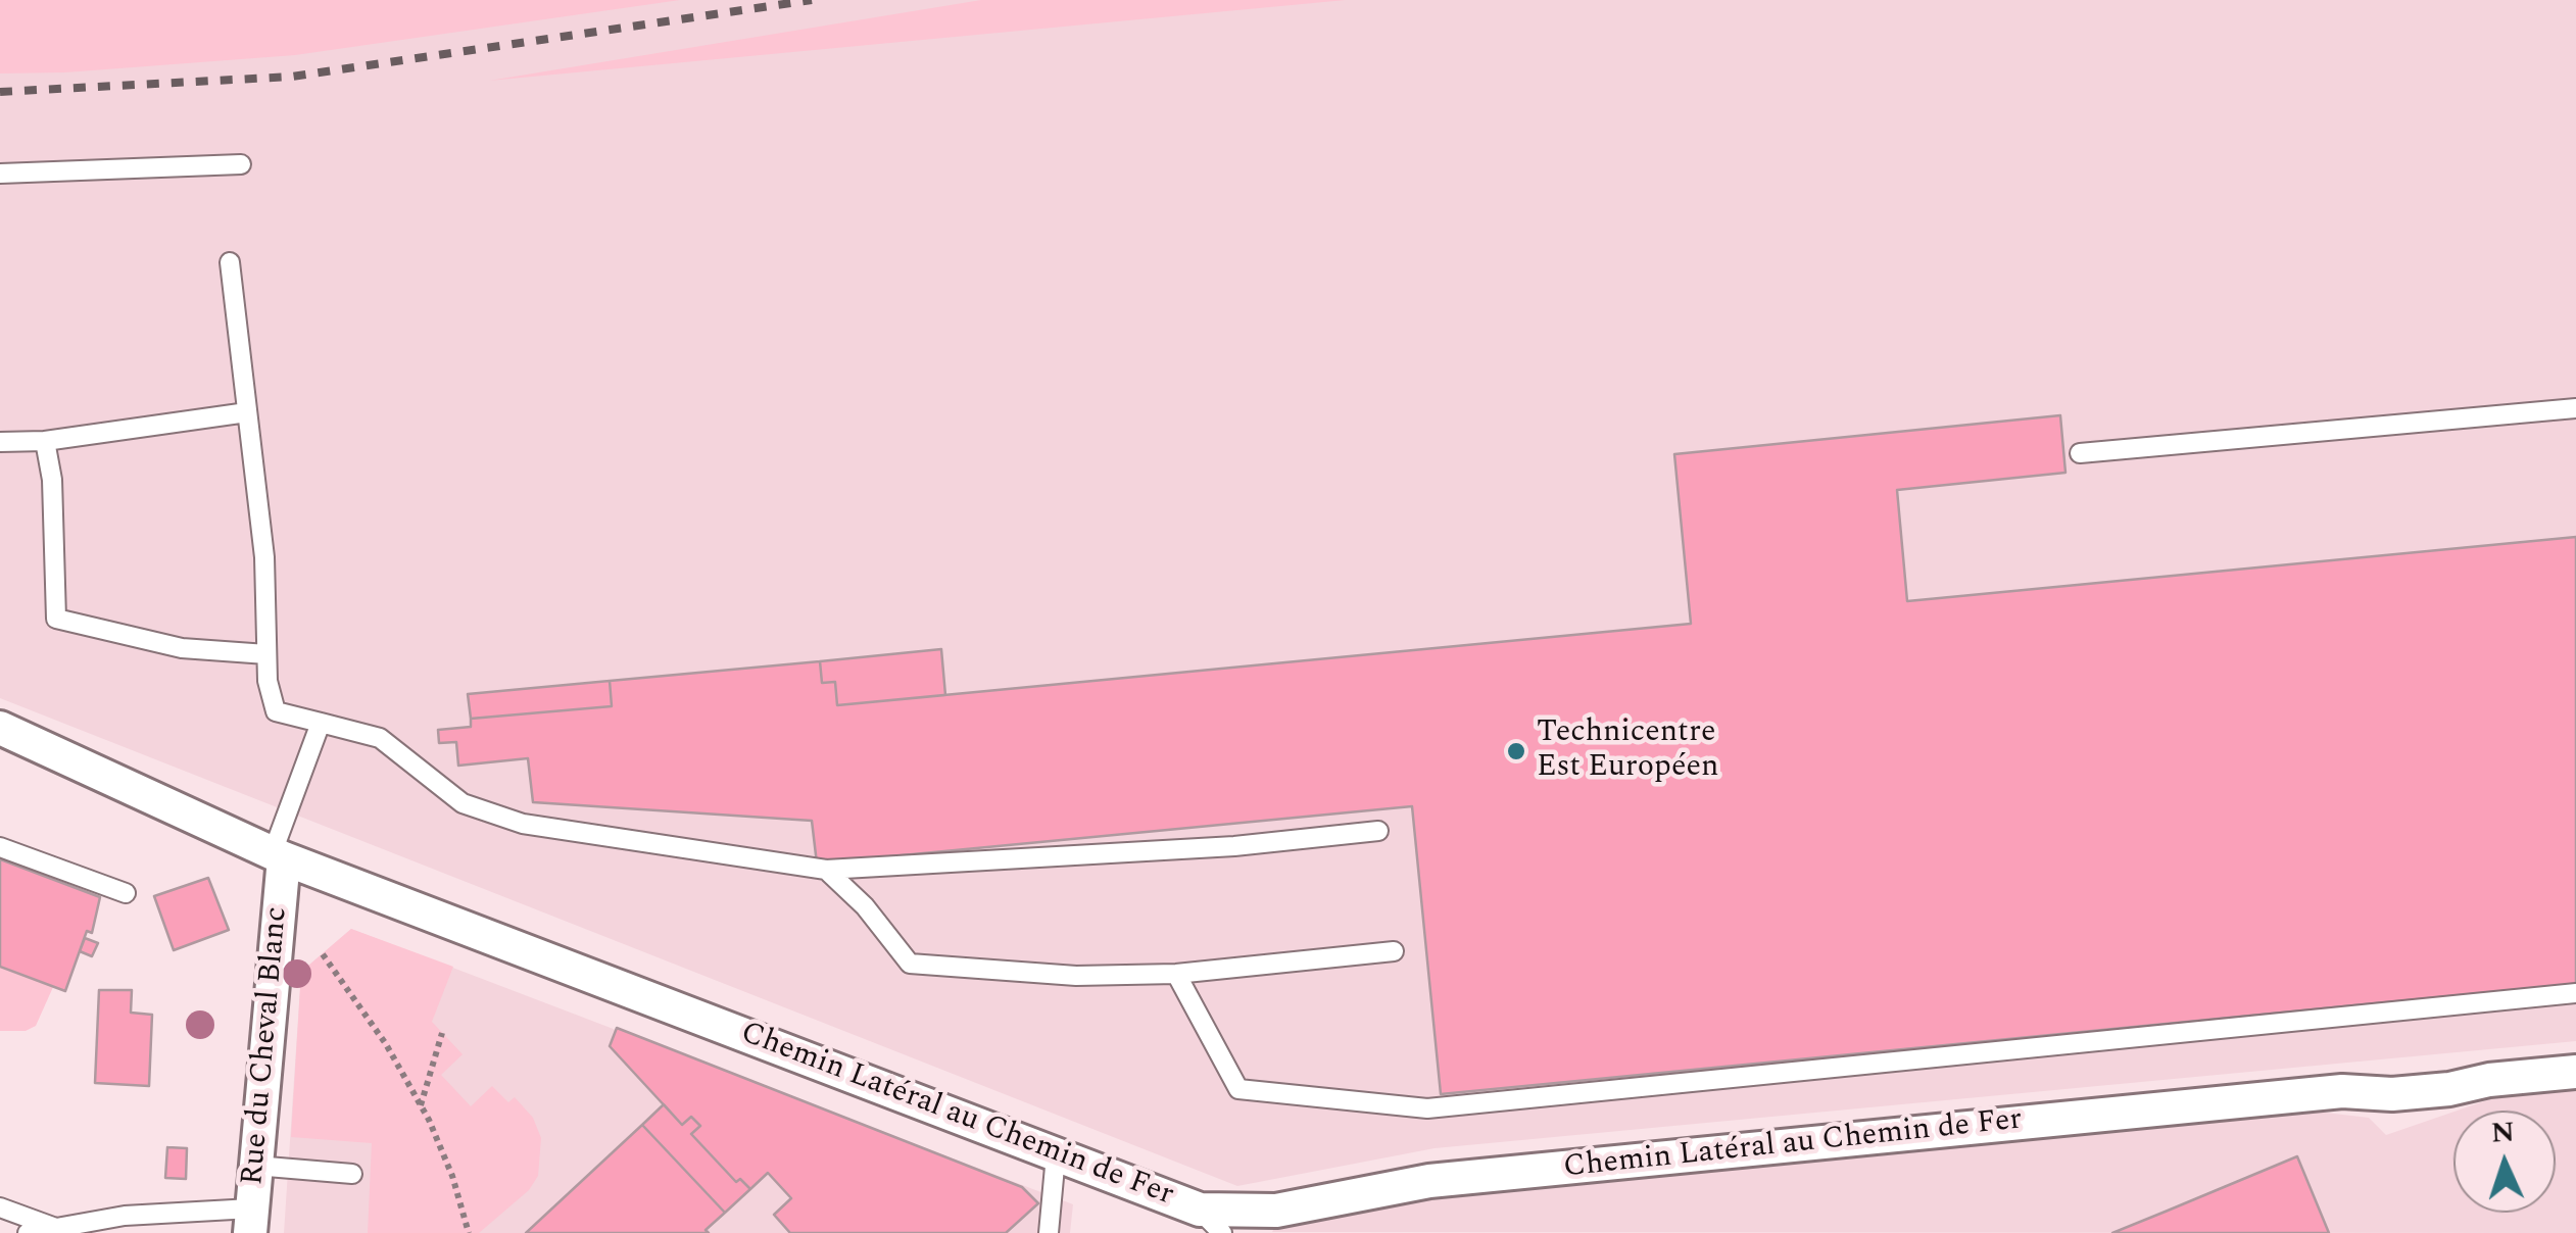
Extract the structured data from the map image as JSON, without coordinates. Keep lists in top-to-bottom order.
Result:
{
  "streets": {
    "street": ["Rue du Cheval Blanc", "Chemin Latéral au Chemin de Fer"]
  },
  "crossings": [
    ["Rue du Cheval Blanc", "Chemin Latéral au Chemin de Fer"]
  ],
  "places": ["Technicentre Est Européen"],
  "north": "top"
}
